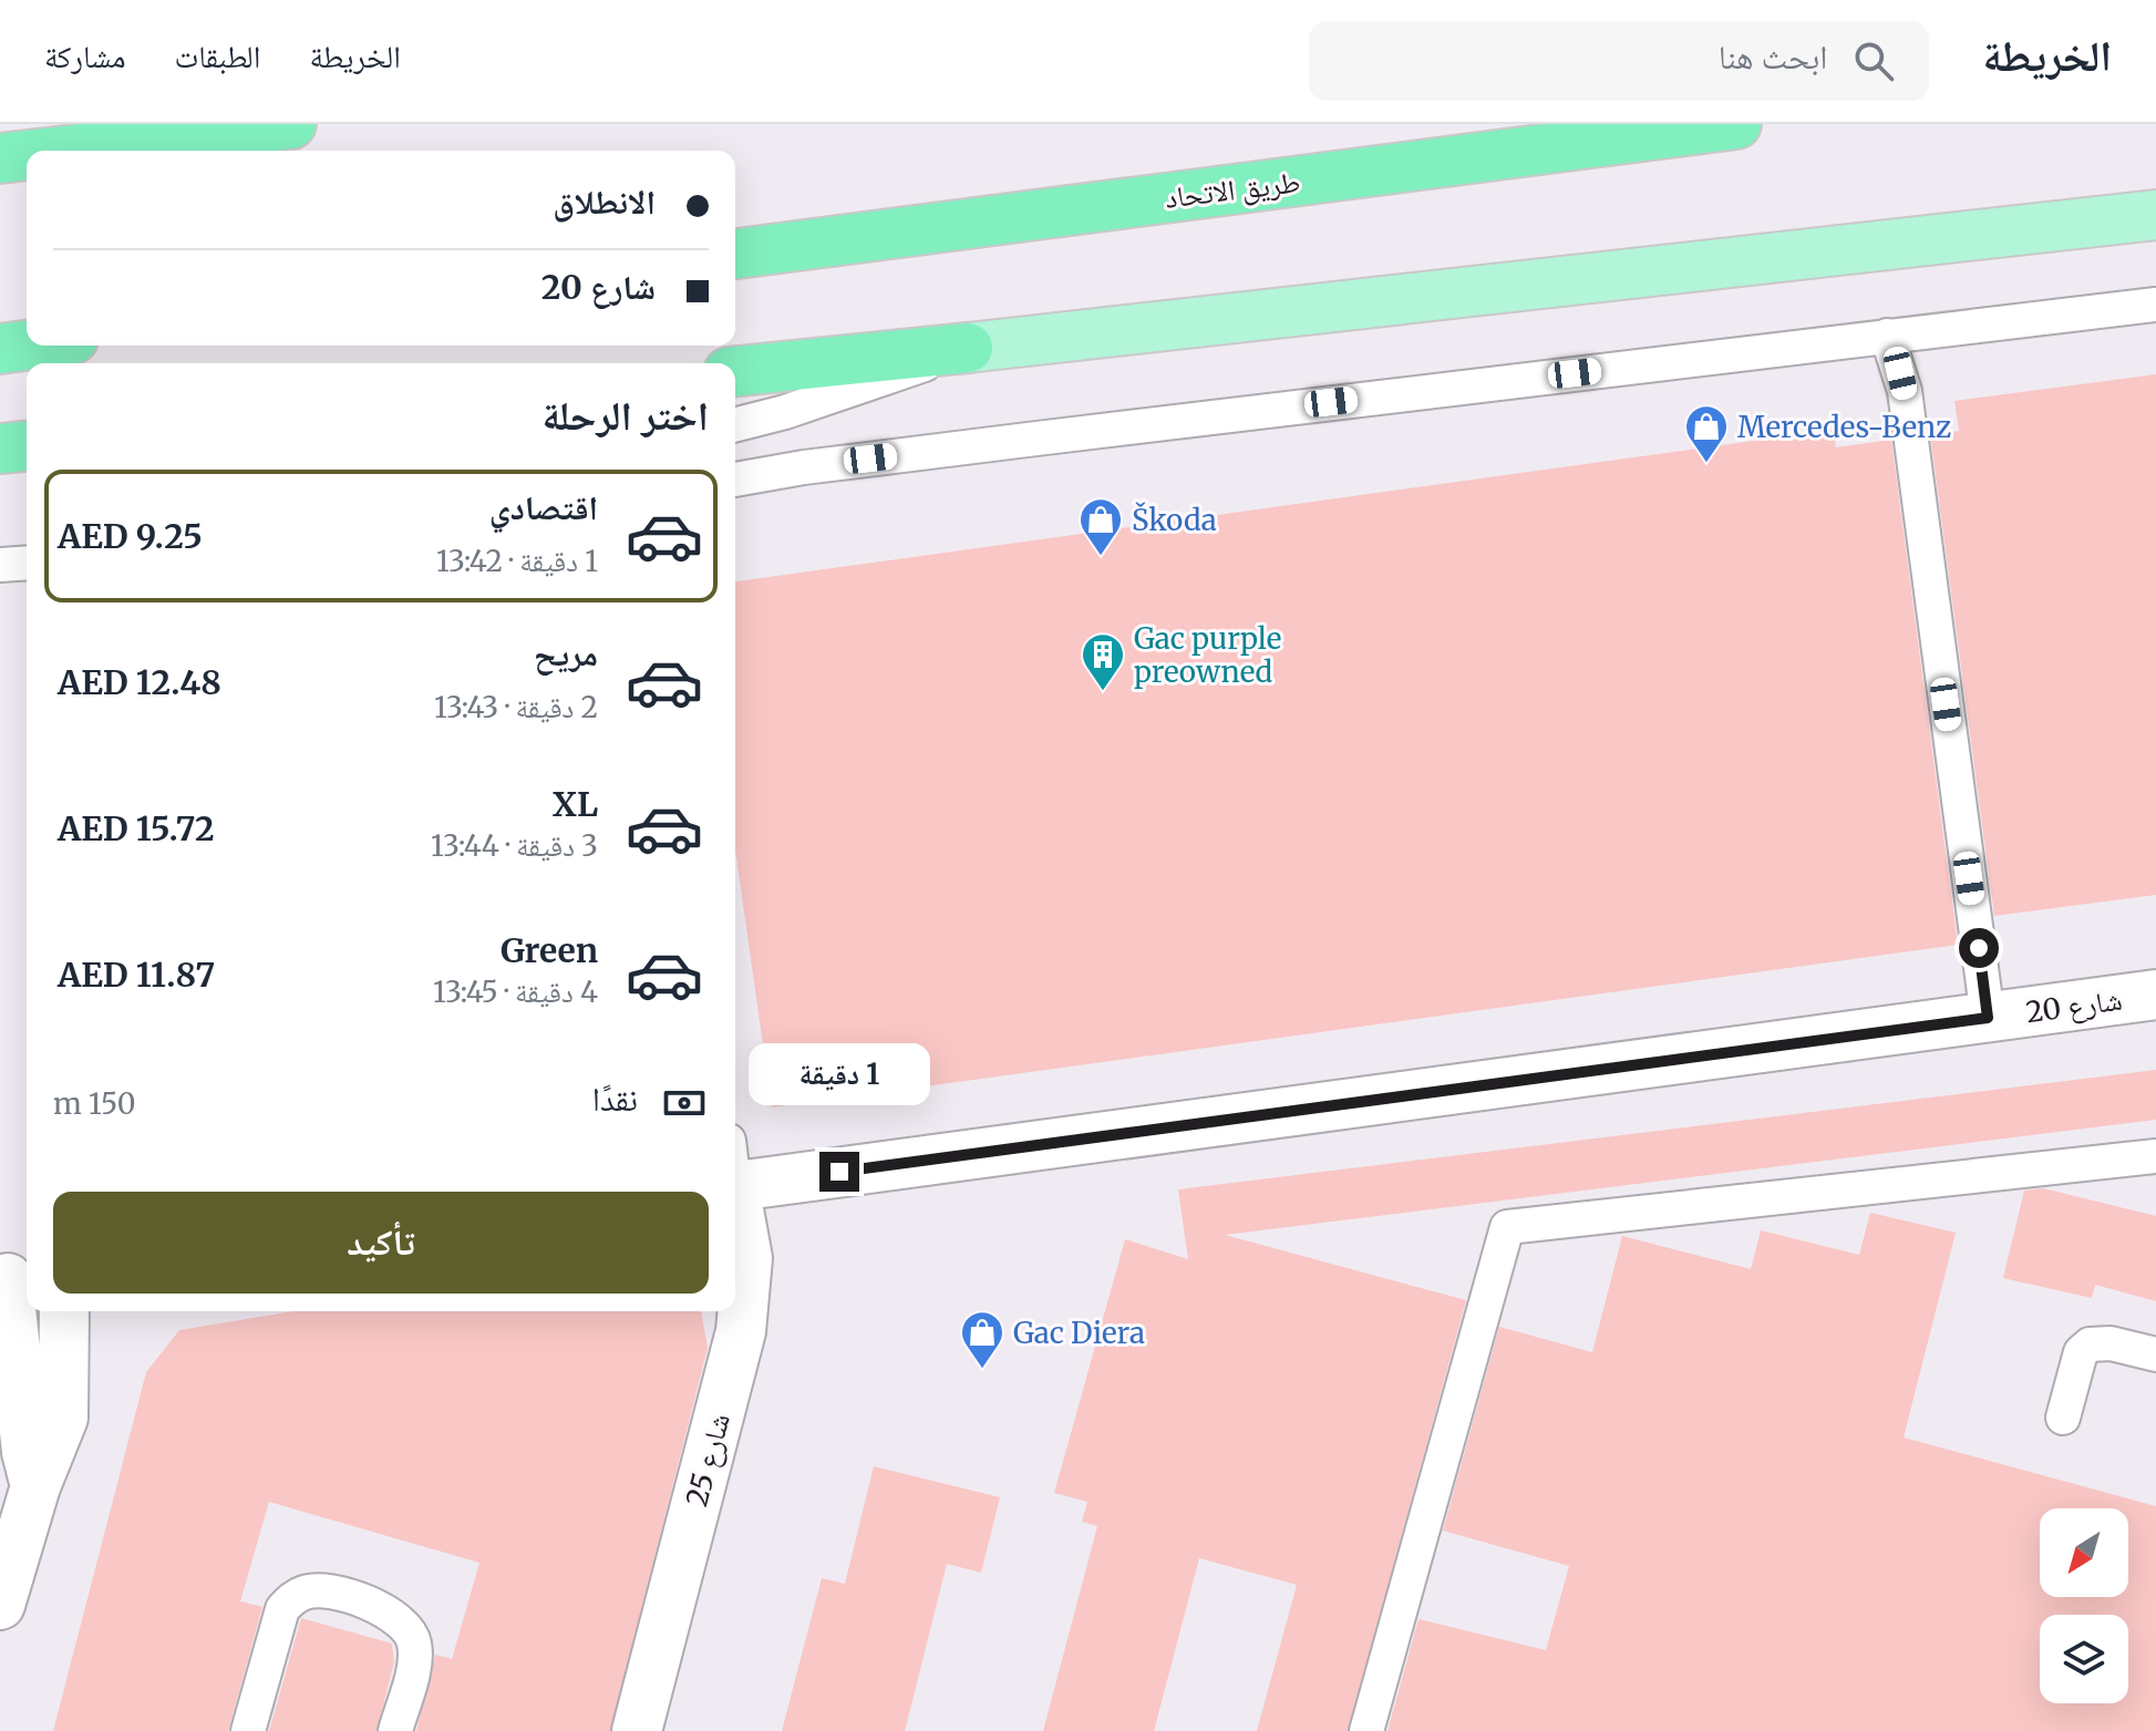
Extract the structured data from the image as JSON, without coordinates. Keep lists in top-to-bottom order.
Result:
{
  "streets": {
    "highway": ["طريق الاتحاد"],
    "street": ["شارع 20", "شارع 25"]
  },
  "places": {
    "shop": ["Mercedes-Benz", "Škoda", "Gac Diera"],
    "building": ["Gac purple preowned"]
  },
  "north": "bottom left",
  "page": {
    "header": "الخريطة",
    "search": "ابحث هنا",
    "nav": ["الخريطة", "الطبقات", "مشاركة"],
    "banner": ["الانطلاق", "شارع 20"],
    "heading": "اختر الرحلة",
    "list": [
      {
        "name": "اقتصادي",
        "note": "1 دقيقة · 13:42",
        "value": "AED 9.25"
      },
      {
        "name": "مريح",
        "note": "2 دقيقة · 13:43",
        "value": "AED 12.48"
      },
      {
        "name": "XL",
        "note": "3 دقيقة · 13:44",
        "value": "AED 15.72"
      },
      {
        "name": "Green",
        "note": "4 دقيقة · 13:45",
        "value": "AED 11.87"
      }
    ],
    "bubble": "1 دقيقة",
    "pay": ["نقدًا", "150 m"],
    "buttons": "تأكيد"
  }
}
